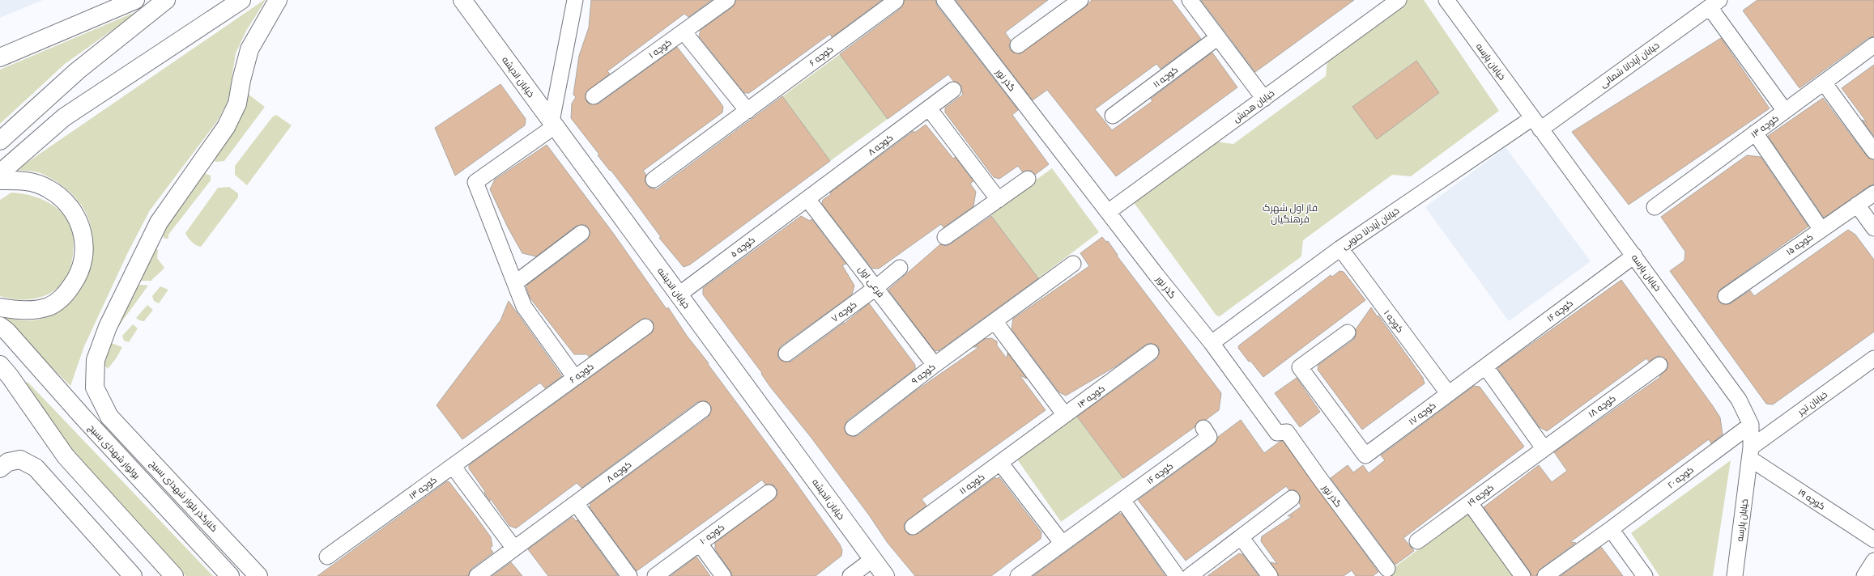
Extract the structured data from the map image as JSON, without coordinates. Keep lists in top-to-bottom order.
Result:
{
  "streets": {
    "main road": ["خیابان اندیشه", "بولوار شهدای بسیج", "کنارگذر بلوار شهدای بسیج"],
    "street": [
      "کوچه ۱",
      "کوچه ۶",
      "خیابان پارسه",
      "خیابان آپادانا شمالی",
      "کوچه ۱۱",
      "گذر نور",
      "خیابان هدیش",
      "کوچه ۱۳",
      "کوچه ۸",
      "خیابان آپادانا جنوبی",
      "کوچه ۱۵",
      "کوچه ۵",
      "فرعی اول",
      "کوچه ۱۶",
      "کوچه ۷",
      "کوچه ۹",
      "کوچه ۱۴",
      "خیابان تچر",
      "کوچه ۱۸",
      "کوچه ۱۷",
      "کوچه ۲۰",
      "کوچه ۱۹",
      "کوچه ۱۰"
    ]
  },
  "crossings": [
    ["کوچه ۱", "خیابان آپادانا جنوبی"],
    ["کوچه ۱", "کوچه ۱۷"],
    ["کوچه ۶", "کوچه ۱۳"],
    ["خیابان پارسه", "خیابان آپادانا شمالی"],
    ["خیابان پارسه", "خیابان آپادانا جنوبی"],
    ["خیابان پارسه", "کوچه ۱۶"],
    ["خیابان پارسه", "خیابان تچر"],
    ["خیابان پارسه", "کوچه ۲۰"],
    ["خیابان پارسه", "کوچه ۱۹"],
    ["خیابان آپادانا شمالی", "خیابان آپادانا جنوبی"],
    ["خیابان اندیشه", "کوچه ۵"],
    ["کوچه ۱۱", "کوچه ۱۴"],
    ["گذر نور", "خیابان هدیش"],
    ["گذر نور", "خیابان آپادانا جنوبی"],
    ["کوچه ۸", "کوچه ۵"],
    ["کوچه ۸", "فرعی اول"],
    ["کوچه ۵", "فرعی اول"],
    ["فرعی اول", "کوچه ۷"],
    ["فرعی اول", "کوچه ۹"],
    ["کوچه ۱۶", "کوچه ۱۷"],
    ["خیابان تچر", "کوچه ۱۹"],
    ["کوچه ۱۸", "کوچه ۱۹"]
  ],
  "districts": ["فاز اول شهرک فرهنگیان"]
}
